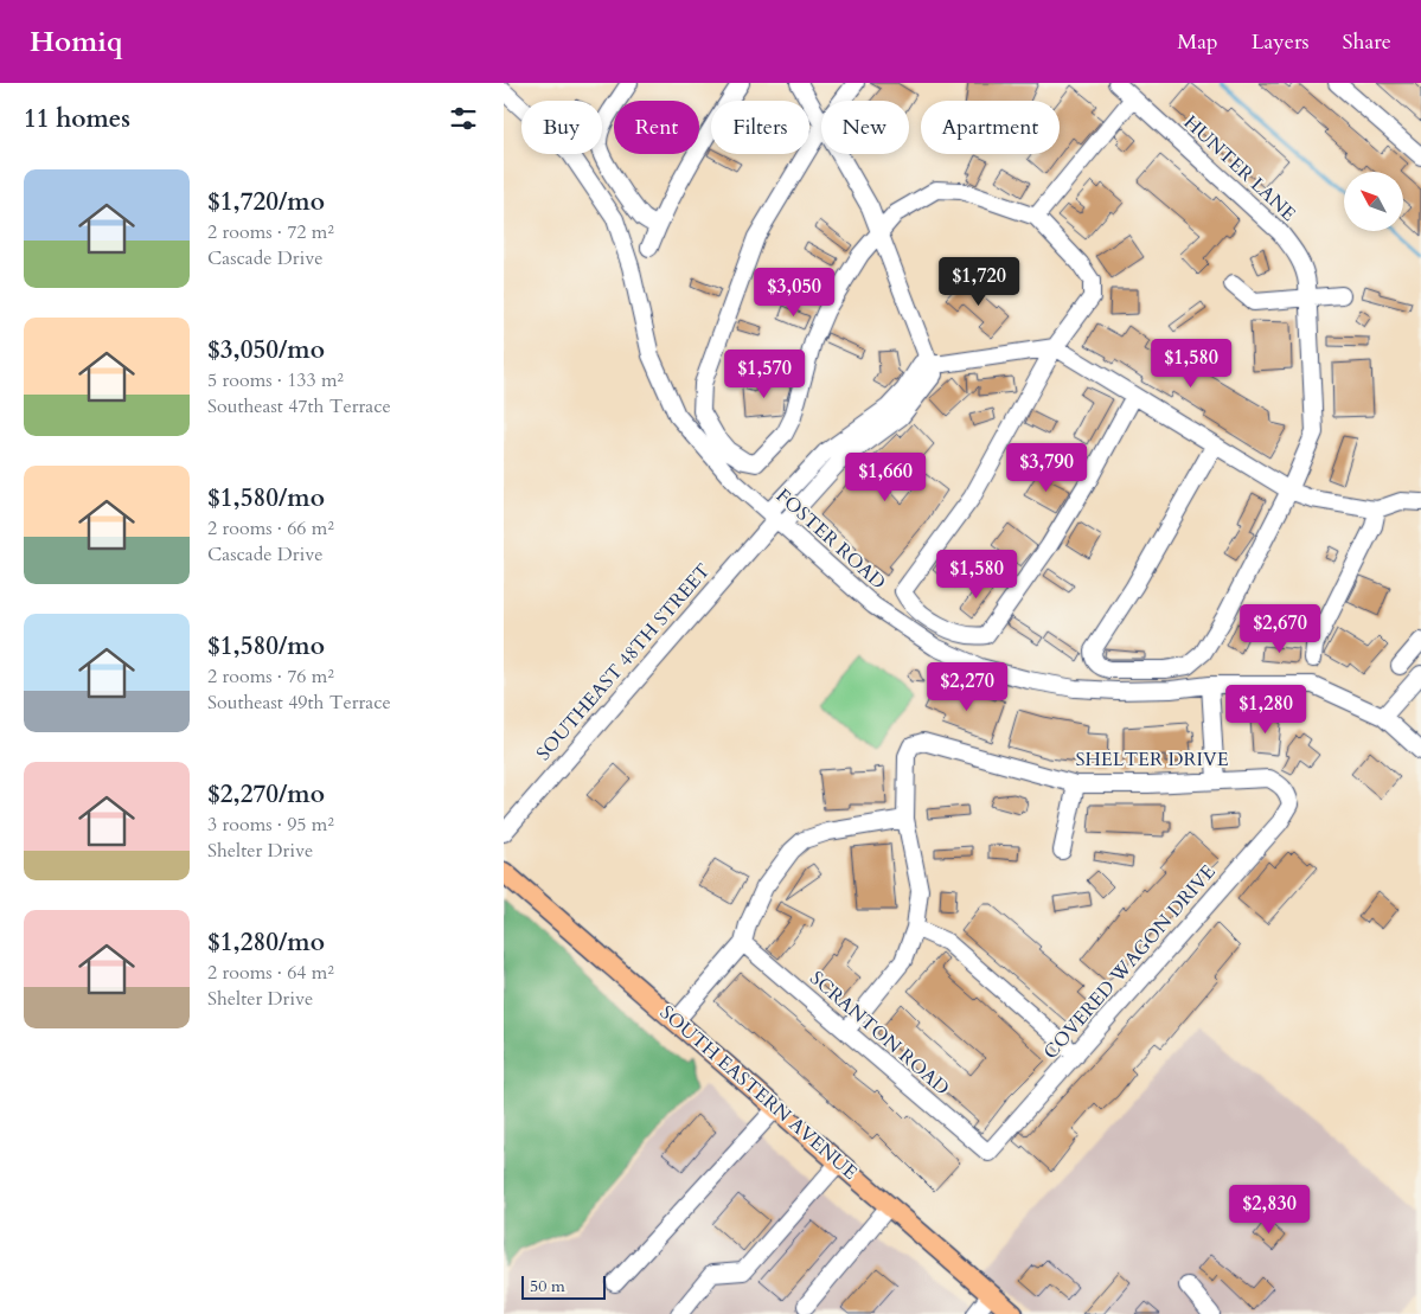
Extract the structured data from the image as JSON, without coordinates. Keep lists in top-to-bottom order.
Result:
{
  "streets": {
    "main road": ["SOUTH EASTERN AVENUE"],
    "street": [
      "HUNTER LANE",
      "FOSTER ROAD",
      "SOUTHEAST 48TH STREET",
      "SHELTER DRIVE",
      "COVERED WAGON DRIVE",
      "SCRANTON ROAD"
    ]
  },
  "crossings": [
    ["FOSTER ROAD", "SOUTHEAST 48TH STREET"],
    ["SHELTER DRIVE", "COVERED WAGON DRIVE"],
    ["COVERED WAGON DRIVE", "SCRANTON ROAD"]
  ],
  "scale_bar": "50 m",
  "north": "top left",
  "page": {
    "header": "Homiq",
    "nav": ["Map", "Layers", "Share"],
    "heading": "11 homes",
    "chip": [
      "Buy",
      "Rent",
      "Filters",
      "New",
      "Apartment"
    ],
    "list": [
      {
        "name": "$1,720/mo",
        "note": "2 rooms · 72 m² · Cascade Drive"
      },
      {
        "name": "$3,050/mo",
        "note": "5 rooms · 133 m² · Southeast 47th Terrace"
      },
      {
        "name": "$1,580/mo",
        "note": "2 rooms · 66 m² · Cascade Drive"
      },
      {
        "name": "$1,580/mo",
        "note": "2 rooms · 76 m² · Southeast 49th Terrace"
      },
      {
        "name": "$2,270/mo",
        "note": "3 rooms · 95 m² · Shelter Drive"
      },
      {
        "name": "$1,280/mo",
        "note": "2 rooms · 64 m² · Shelter Drive"
      }
    ],
    "price": [
      "$1,720",
      "$3,050",
      "$1,580",
      "$1,570",
      "$3,790",
      "$1,660",
      "$1,580",
      "$2,670",
      "$2,270",
      "$1,280",
      "$2,830"
    ],
    "scale": "50 m"
  }
}
